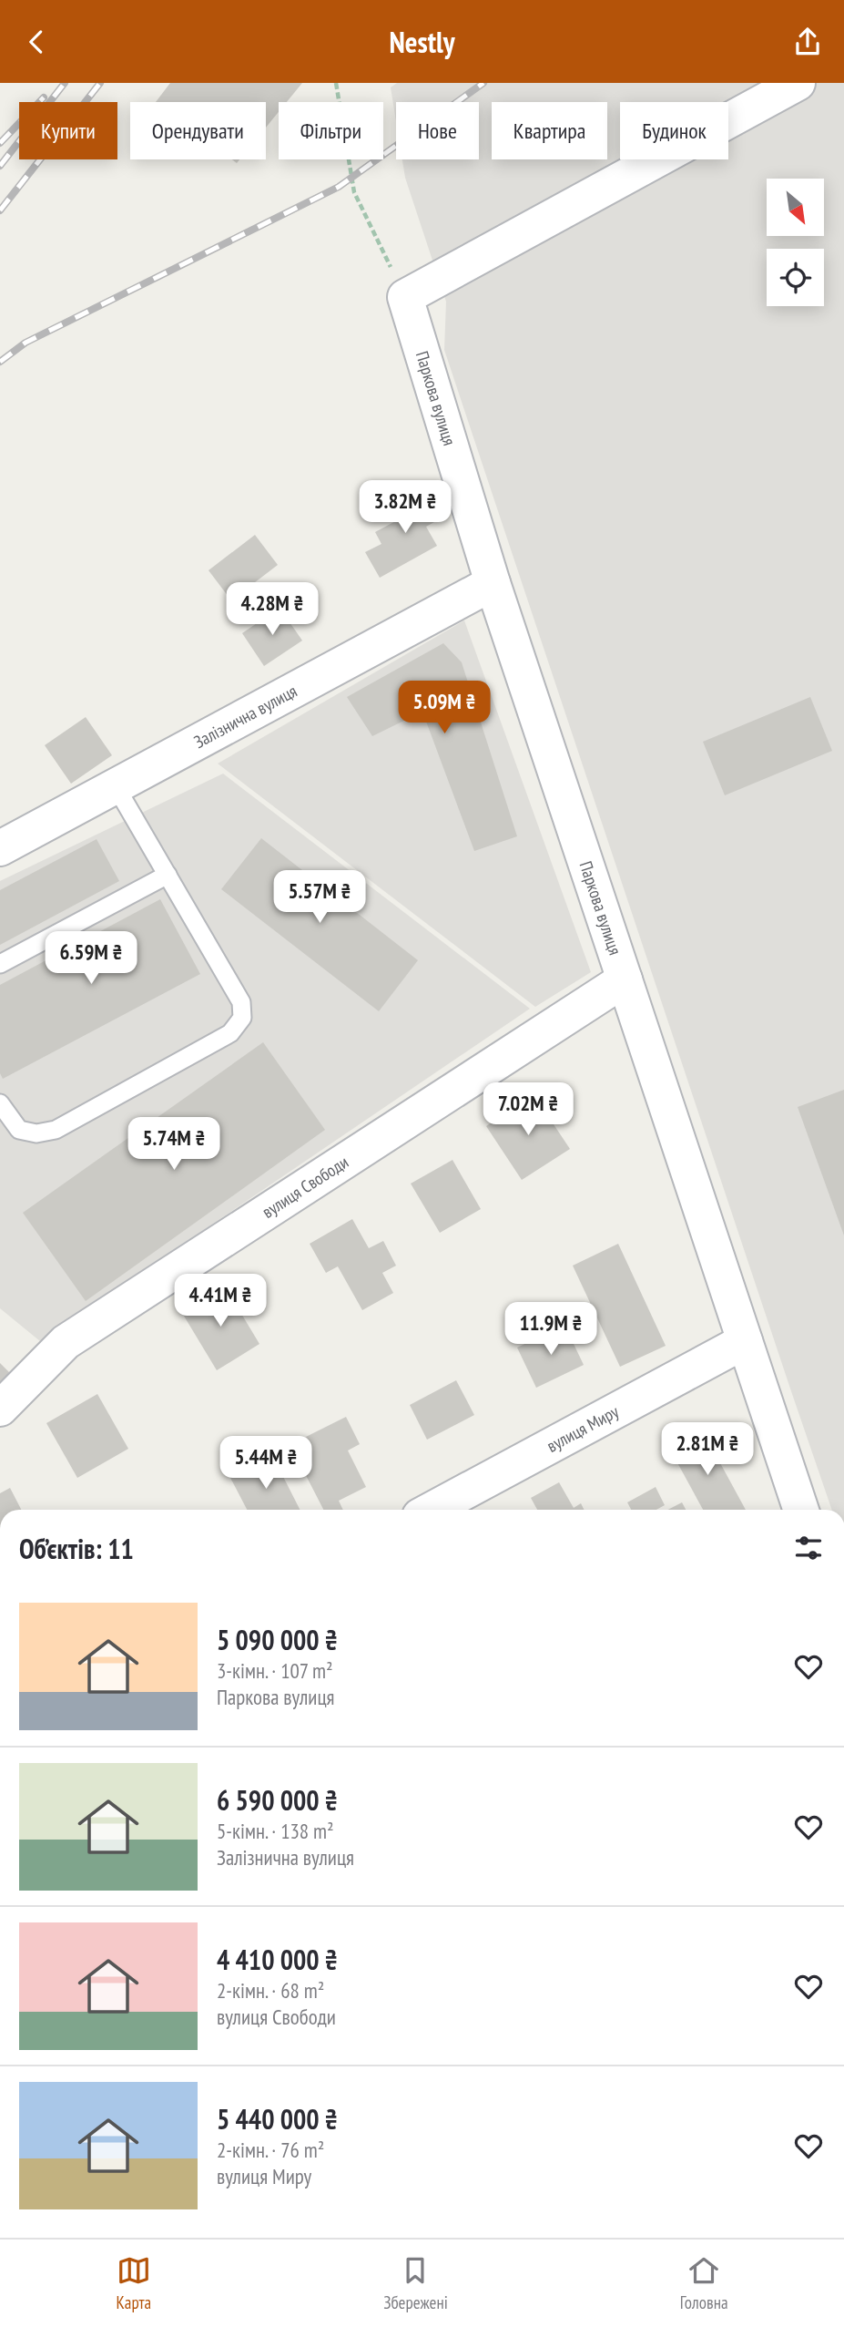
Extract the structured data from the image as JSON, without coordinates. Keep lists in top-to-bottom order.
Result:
{
  "streets": {
    "street": [
      "Паркова вулиця",
      "Залізнична вулиця",
      "вулиця Свободи",
      "вулиця Миру"
    ]
  },
  "crossings": [
    ["Паркова вулиця", "Залізнична вулиця"],
    ["Паркова вулиця", "вулиця Свободи"],
    ["Паркова вулиця", "вулиця Миру"]
  ],
  "north": "bottom right",
  "page": {
    "header": "Nestly",
    "chip": [
      "Купити",
      "Орендувати",
      "Фільтри",
      "Нове",
      "Квартира",
      "Будинок"
    ],
    "price": [
      "3.82M ₴",
      "4.28M ₴",
      "5.09M ₴",
      "5.57M ₴",
      "6.59M ₴",
      "7.02M ₴",
      "5.74M ₴",
      "4.41M ₴",
      "11.9M ₴",
      "2.81M ₴",
      "5.44M ₴"
    ],
    "heading": "Об’єктів: 11",
    "list": [
      {
        "name": "5 090 000 ₴",
        "note": "3-кімн. · 107 m² · Паркова вулиця"
      },
      {
        "name": "6 590 000 ₴",
        "note": "5-кімн. · 138 m² · Залізнична вулиця"
      },
      {
        "name": "4 410 000 ₴",
        "note": "2-кімн. · 68 m² · вулиця Свободи"
      },
      {
        "name": "5 440 000 ₴",
        "note": "2-кімн. · 76 m² · вулиця Миру"
      }
    ],
    "tabs": ["Карта", "Збережені", "Головна"]
  }
}
